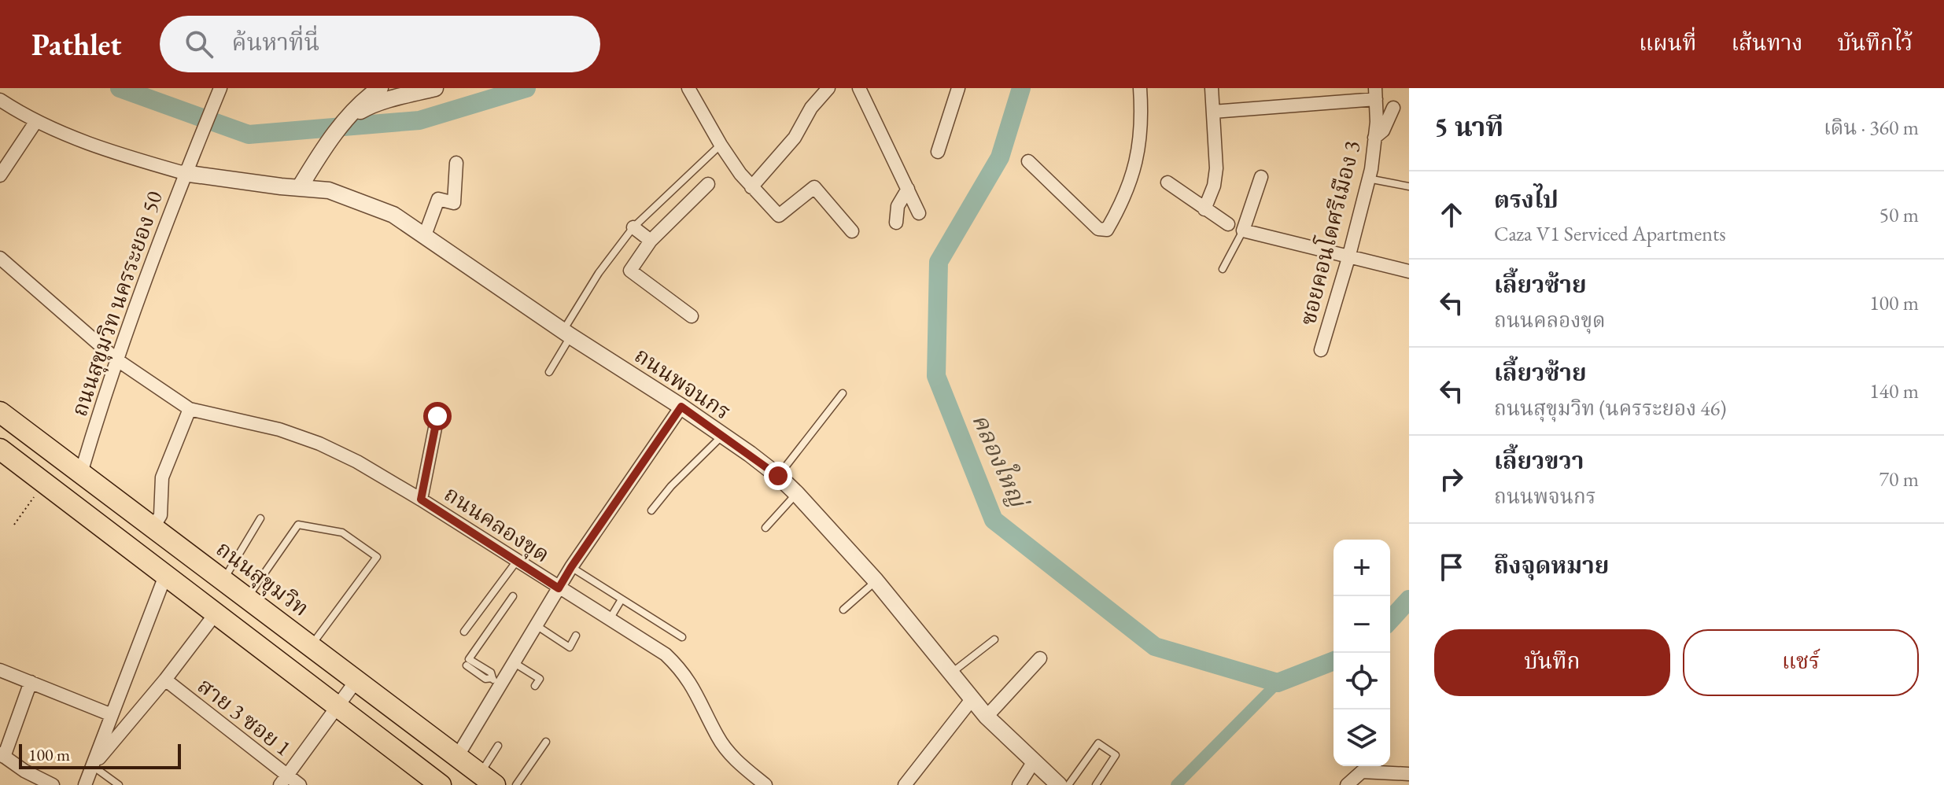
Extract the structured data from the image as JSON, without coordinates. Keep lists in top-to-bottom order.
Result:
{
  "streets": {
    "main road": ["ถนนสุขุมวิท"],
    "street": [
      "ซอยคอนโดศรีเมือง 3",
      "ถนนสุขุมวิท นครระยอง 50",
      "ถนนพจนกร",
      "ถนนคลองขุด",
      "สาย 3 ซอย 1"
    ]
  },
  "crossings": [
    ["ถนนสุขุมวิท นครระยอง 50", "ถนนพจนกร"],
    ["ถนนสุขุมวิท นครระยอง 50", "ถนนคลองขุด"],
    ["ถนนสุขุมวิท นครระยอง 50", "ถนนสุขุมวิท"]
  ],
  "water": ["คลองใหญ่"],
  "scale_bar": "100 m",
  "page": {
    "header": "Pathlet",
    "search": "ค้นหาที่นี่",
    "nav": ["แผนที่", "เส้นทาง", "บันทึกไว้"],
    "heading": ["5 นาที", "เดิน · 360 m"],
    "list": [
      ["ตรงไป", "Caza V1 Serviced Apartments", "50 m"],
      ["เลี้ยวซ้าย", "ถนนคลองขุด", "100 m"],
      ["เลี้ยวซ้าย", "ถนนสุขุมวิท (นครระยอง 46)", "140 m"],
      ["เลี้ยวขวา", "ถนนพจนกร", "70 m"],
      "ถึงจุดหมาย"
    ],
    "map_buttons": ["+", "−"],
    "buttons": ["บันทึก", "แชร์"],
    "scale": "100 m"
  }
}
